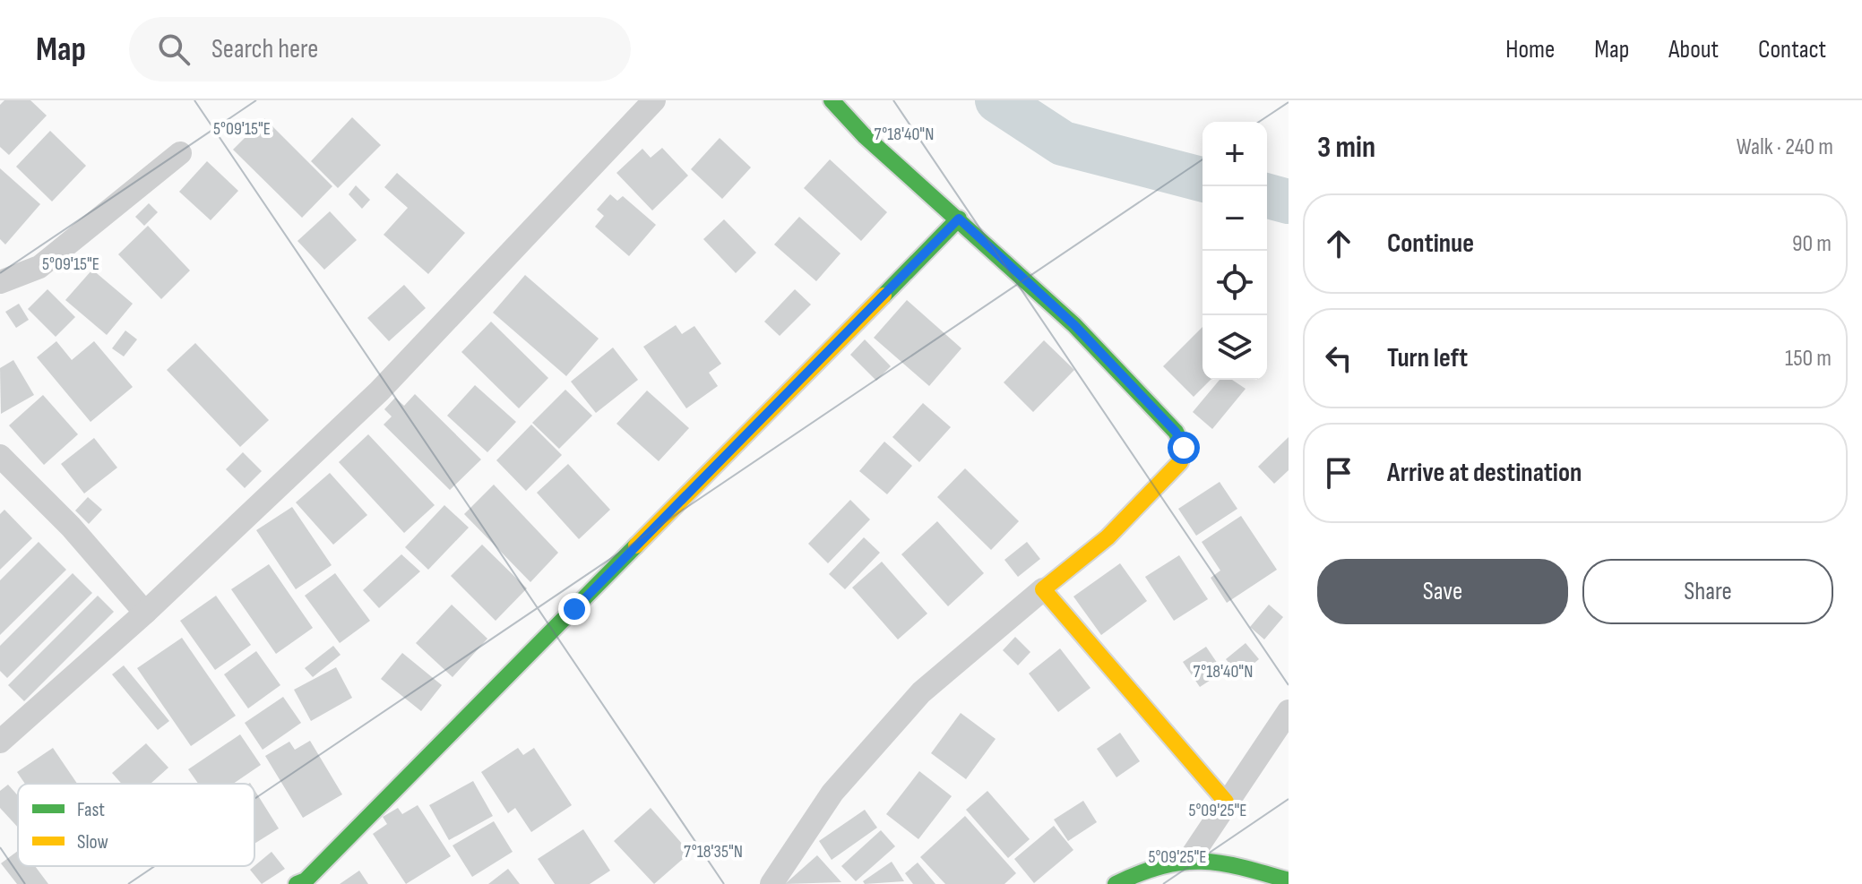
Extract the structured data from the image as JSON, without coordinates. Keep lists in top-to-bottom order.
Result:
{
  "legend": ["Fast", "Slow"],
  "page": {
    "header": "Map",
    "search": "Search here",
    "nav": [
      "Home",
      "Map",
      "About",
      "Contact"
    ],
    "heading": ["3 min", "Walk · 240 m"],
    "map_buttons": ["+", "−"],
    "list": [
      ["Continue", "90 m"],
      ["Turn left", "150 m"],
      "Arrive at destination"
    ],
    "buttons": ["Save", "Share"]
  },
  "coordinates": [
    "5°09'15\"E",
    "7°18'40\"N",
    "5°09'25\"E",
    "7°18'35\"N"
  ]
}
